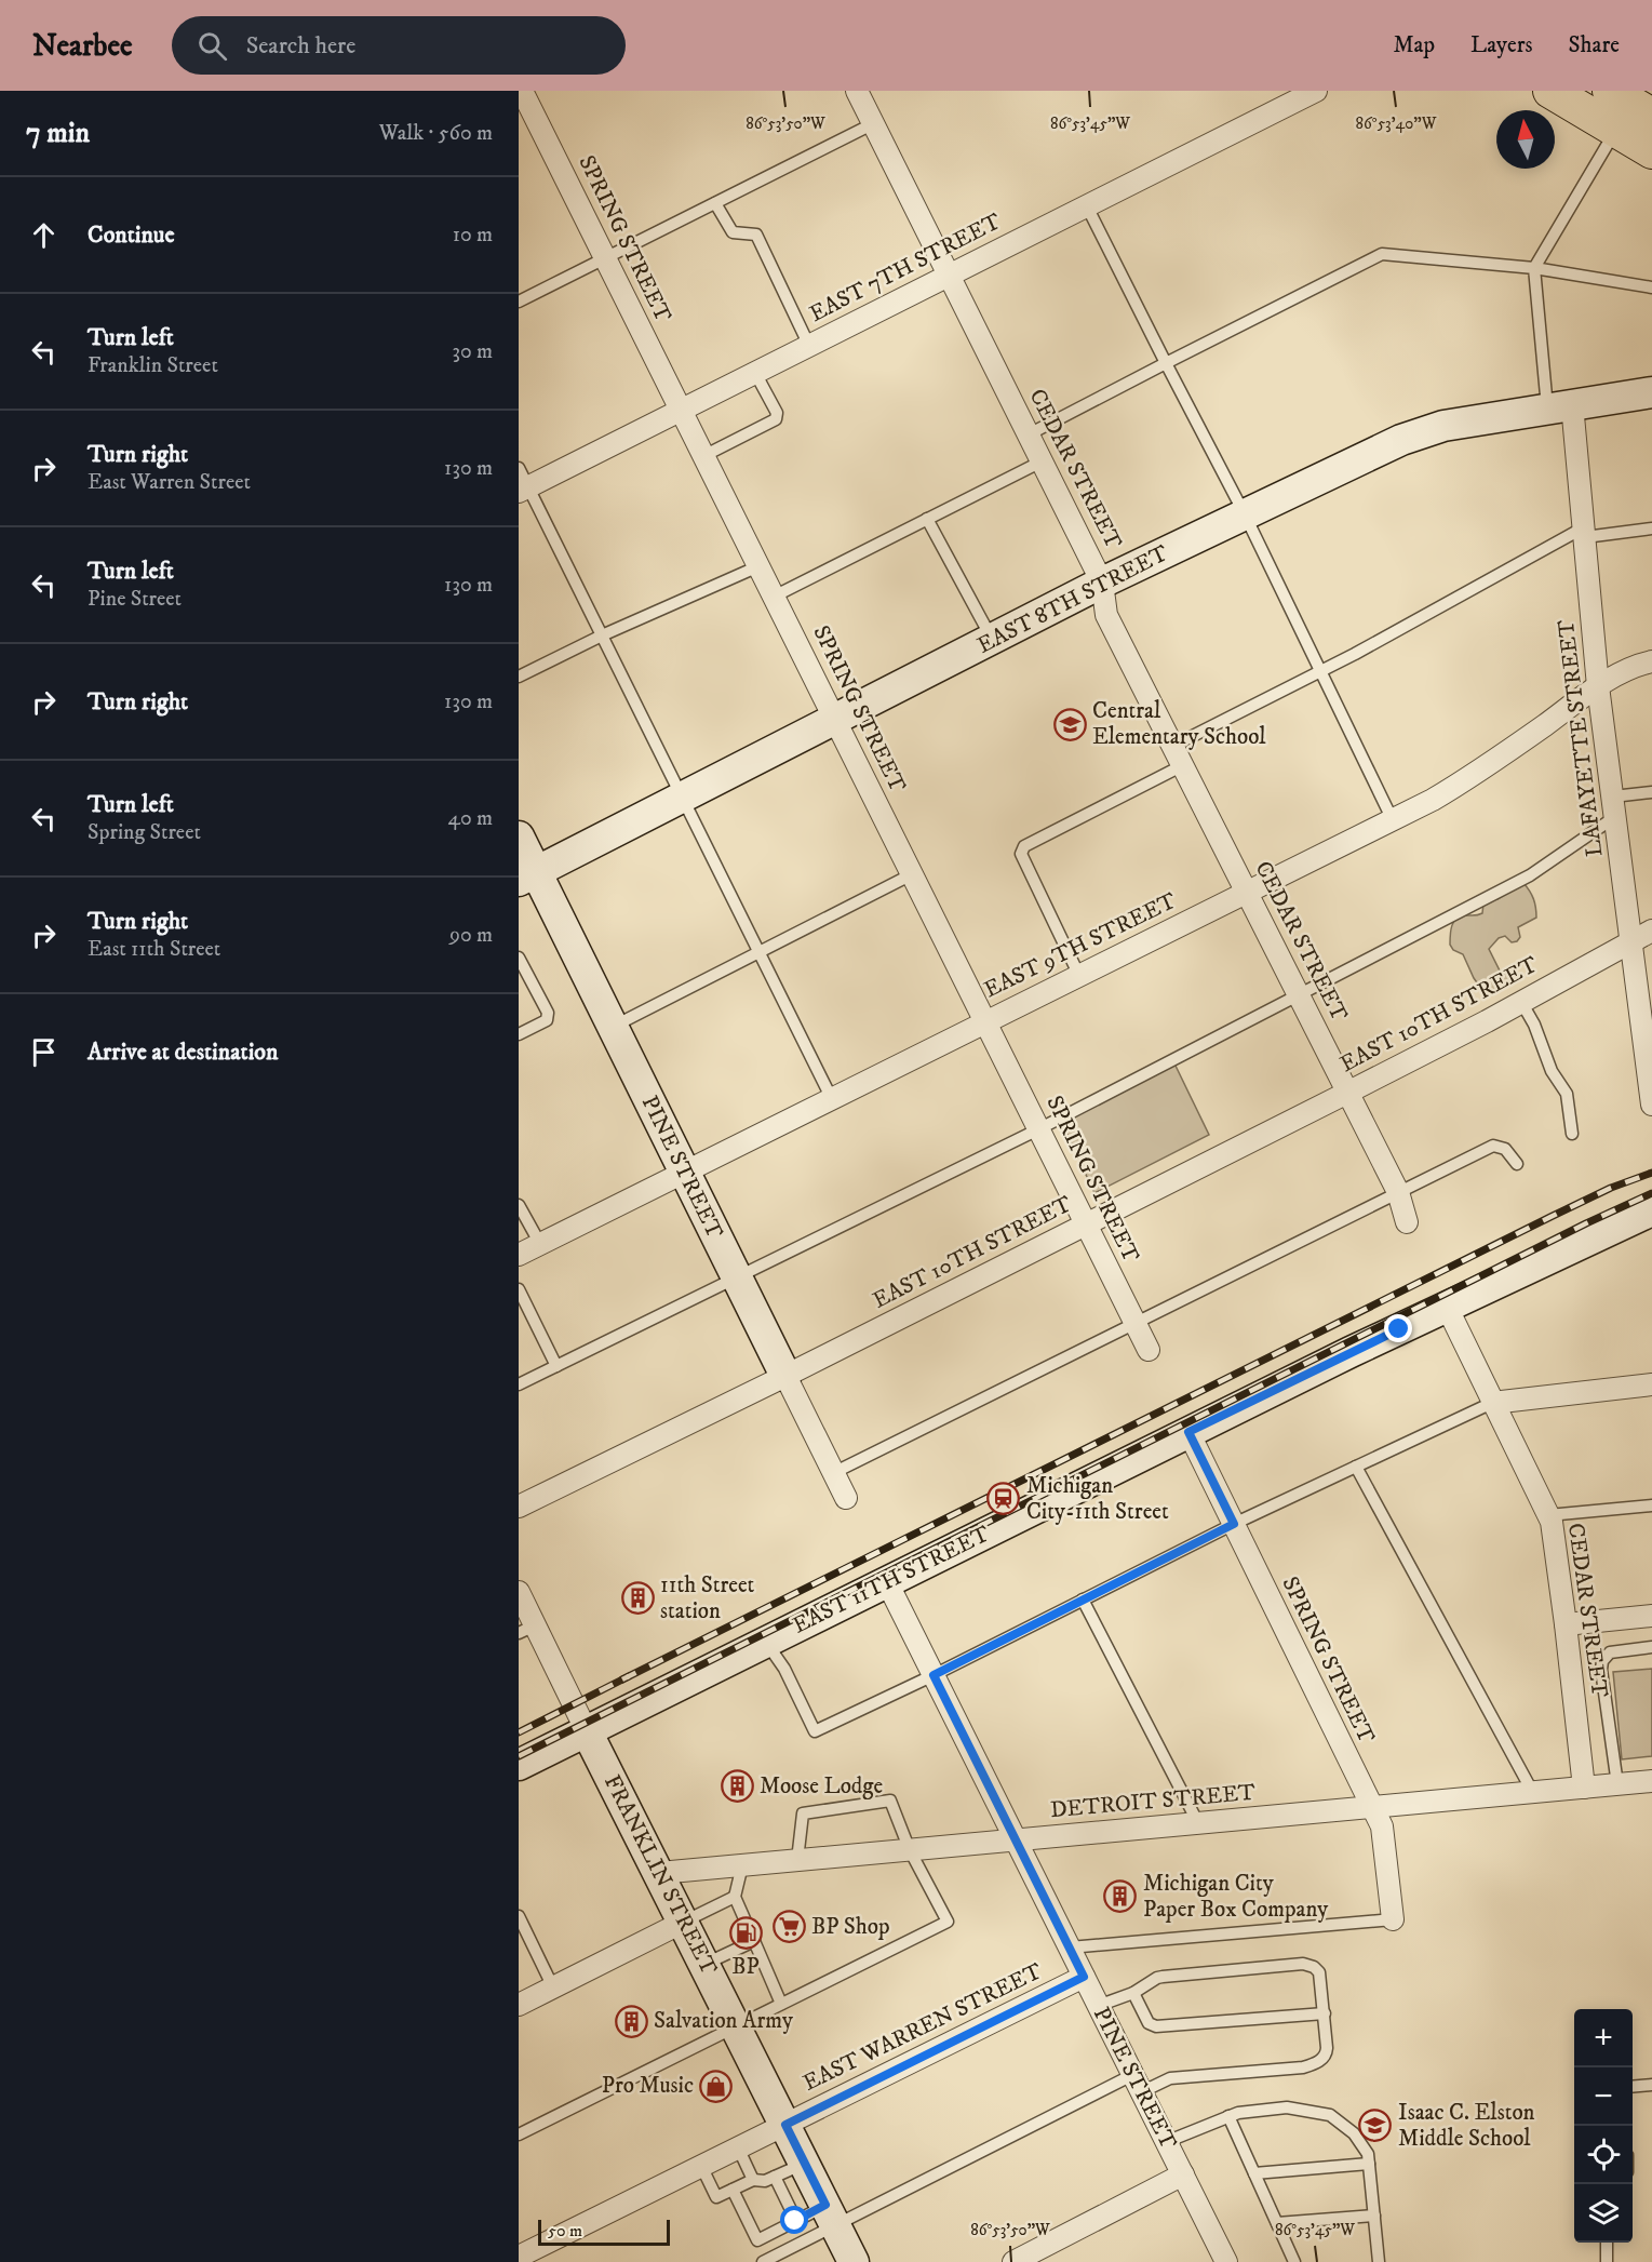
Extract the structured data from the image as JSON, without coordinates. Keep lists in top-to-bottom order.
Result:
{
  "streets": {
    "street": [
      "SPRING STREET",
      "EAST 7TH STREET",
      "CEDAR STREET",
      "EAST 8TH STREET",
      "LAFAYETTE STREET",
      "EAST 9TH STREET",
      "EAST 10TH STREET",
      "PINE STREET",
      "EAST 11TH STREET",
      "DETROIT STREET",
      "FRANKLIN STREET",
      "EAST WARREN STREET"
    ]
  },
  "crossings": [
    ["SPRING STREET", "EAST 7TH STREET"],
    ["SPRING STREET", "EAST 8TH STREET"],
    ["SPRING STREET", "EAST 9TH STREET"],
    ["SPRING STREET", "EAST 10TH STREET"],
    ["SPRING STREET", "EAST 11TH STREET"],
    ["SPRING STREET", "DETROIT STREET"],
    ["EAST 7TH STREET", "CEDAR STREET"],
    ["CEDAR STREET", "EAST 8TH STREET"],
    ["CEDAR STREET", "EAST 9TH STREET"],
    ["CEDAR STREET", "EAST 10TH STREET"],
    ["CEDAR STREET", "EAST 11TH STREET"],
    ["CEDAR STREET", "DETROIT STREET"],
    ["EAST 8TH STREET", "LAFAYETTE STREET"],
    ["EAST 8TH STREET", "PINE STREET"],
    ["LAFAYETTE STREET", "EAST 9TH STREET"],
    ["LAFAYETTE STREET", "EAST 10TH STREET"],
    ["EAST 9TH STREET", "PINE STREET"],
    ["EAST 10TH STREET", "PINE STREET"],
    ["PINE STREET", "EAST 11TH STREET"],
    ["PINE STREET", "DETROIT STREET"],
    ["PINE STREET", "EAST WARREN STREET"],
    ["EAST 11TH STREET", "FRANKLIN STREET"],
    ["DETROIT STREET", "FRANKLIN STREET"],
    ["FRANKLIN STREET", "EAST WARREN STREET"]
  ],
  "places": {
    "school or university": ["Central Elementary School", "Isaac C. Elston Middle School"],
    "station": ["Michigan City-11th Street"],
    "building": [
      "11th Street station",
      "Moose Lodge",
      "Michigan City Paper Box Company",
      "Salvation Army"
    ],
    "supermarket": ["BP Shop"],
    "fuel station": ["BP"],
    "shop": ["Pro Music"]
  },
  "scale_bar": "50 m",
  "north": "top",
  "page": {
    "header": "Nearbee",
    "search": "Search here",
    "nav": ["Map", "Layers", "Share"],
    "heading": ["7 min", "Walk · 560 m"],
    "list": [
      ["Continue", "10 m"],
      ["Turn left", "Franklin Street", "30 m"],
      ["Turn right", "East Warren Street", "130 m"],
      ["Turn left", "Pine Street", "130 m"],
      ["Turn right", "130 m"],
      ["Turn left", "Spring Street", "40 m"],
      ["Turn right", "East 11th Street", "90 m"],
      "Arrive at destination"
    ],
    "map_buttons": ["+", "−"],
    "scale": "50 m"
  },
  "coordinates": ["86°53'50\"W", "86°53'45\"W", "86°53'40\"W"]
}
